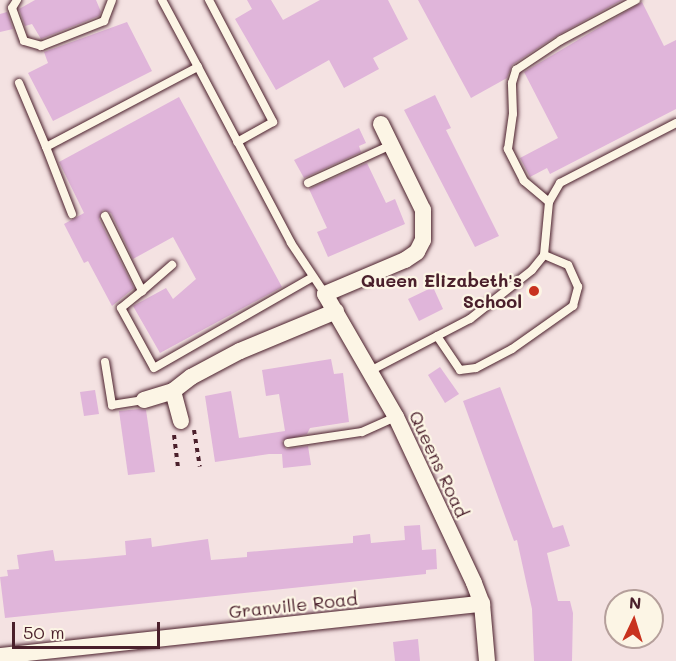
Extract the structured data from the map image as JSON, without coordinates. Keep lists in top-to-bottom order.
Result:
{
  "streets": {
    "street": ["Queens Road", "Granville Road"]
  },
  "crossings": [
    ["Queens Road", "Granville Road"]
  ],
  "places": ["Queen Elizabeth's School"],
  "scale_bar": "50 m",
  "north": "top"
}
